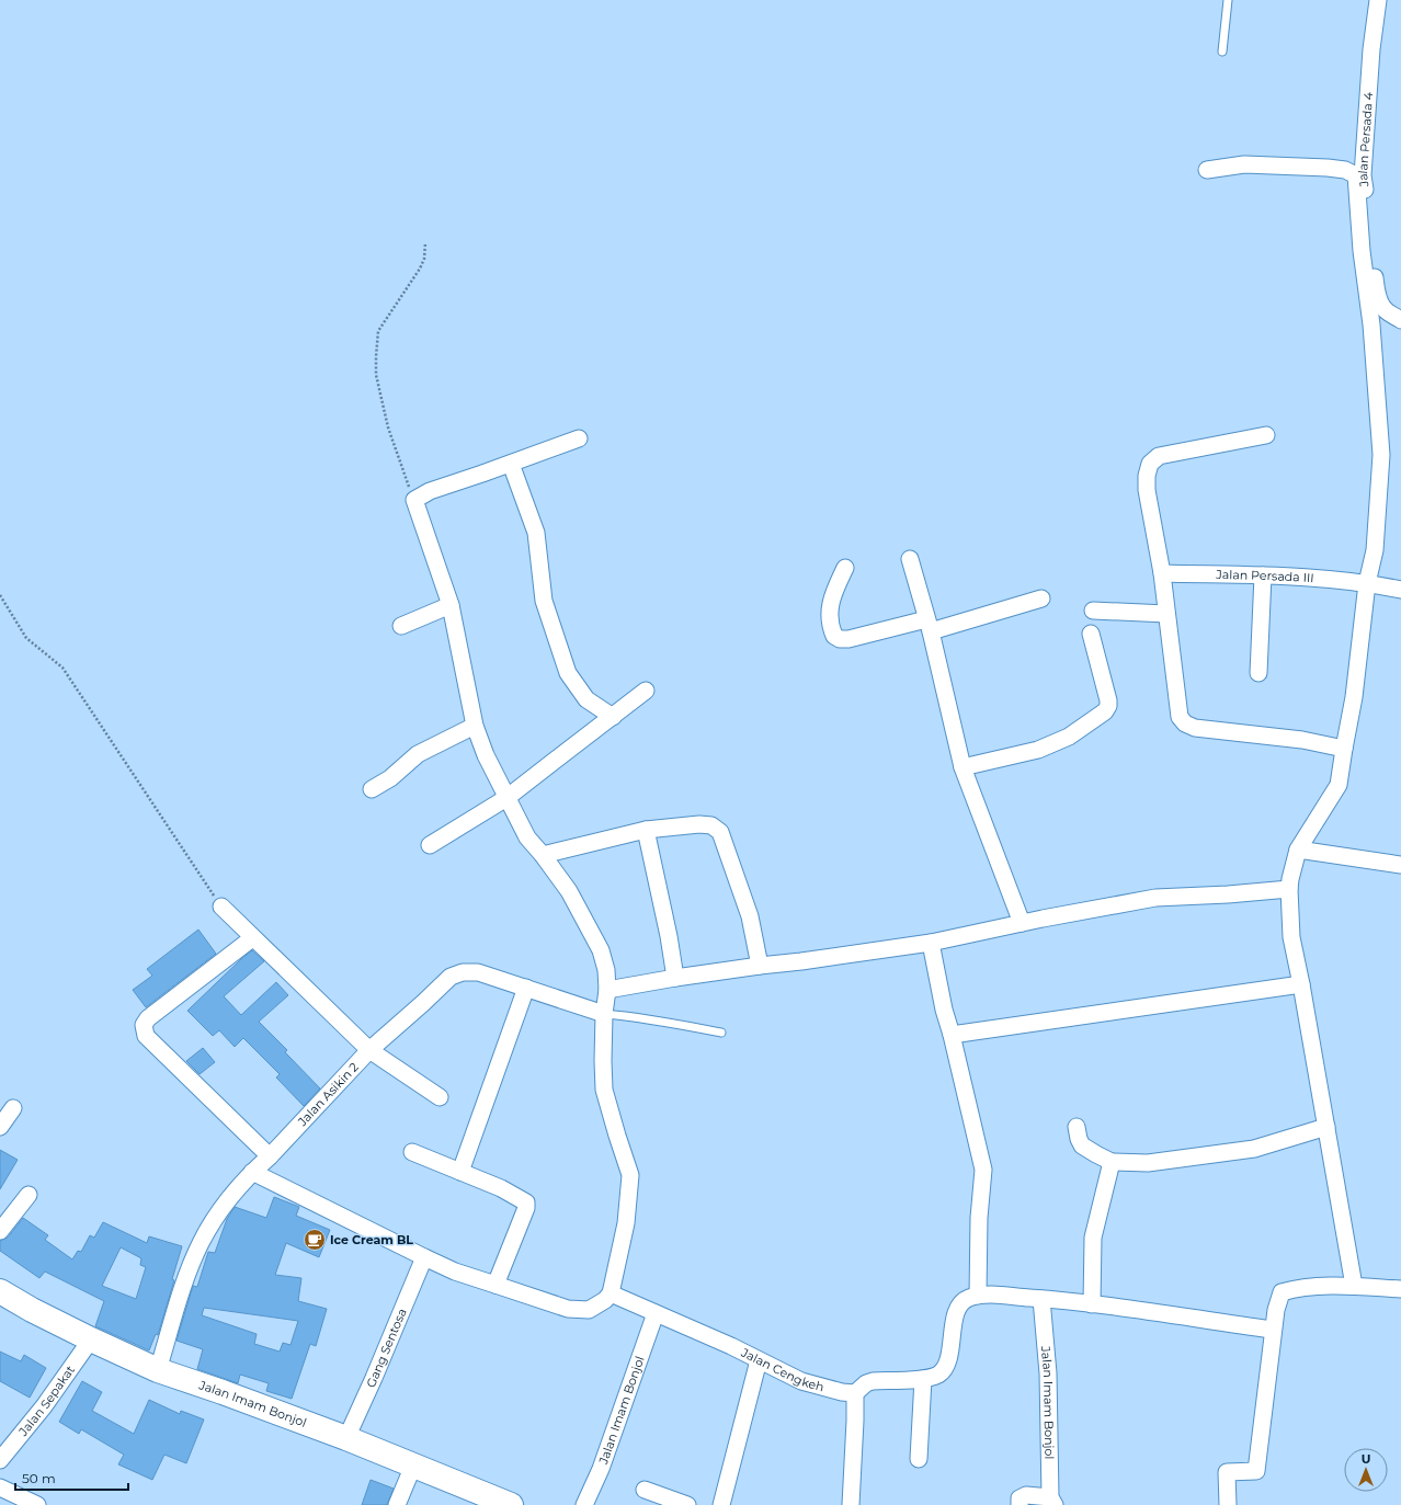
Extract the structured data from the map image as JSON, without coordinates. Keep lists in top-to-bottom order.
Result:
{
  "streets": {
    "highway": ["Jalan Imam Bonjol"],
    "street": [
      "Jalan Persada 4",
      "Jalan Persada III",
      "Jalan Asikin 2",
      "Gang Sentosa",
      "Jalan Cengkeh",
      "Jalan Sepakat"
    ]
  },
  "crossings": [
    ["Jalan Asikin 2", "Jalan Imam Bonjol"],
    ["Gang Sentosa", "Jalan Imam Bonjol"],
    ["Jalan Cengkeh", "Jalan Imam Bonjol"],
    ["Jalan Sepakat", "Jalan Imam Bonjol"]
  ],
  "places": {
    "cafe": ["Ice Cream BL"]
  },
  "scale_bar": "50 m",
  "north": "top"
}
